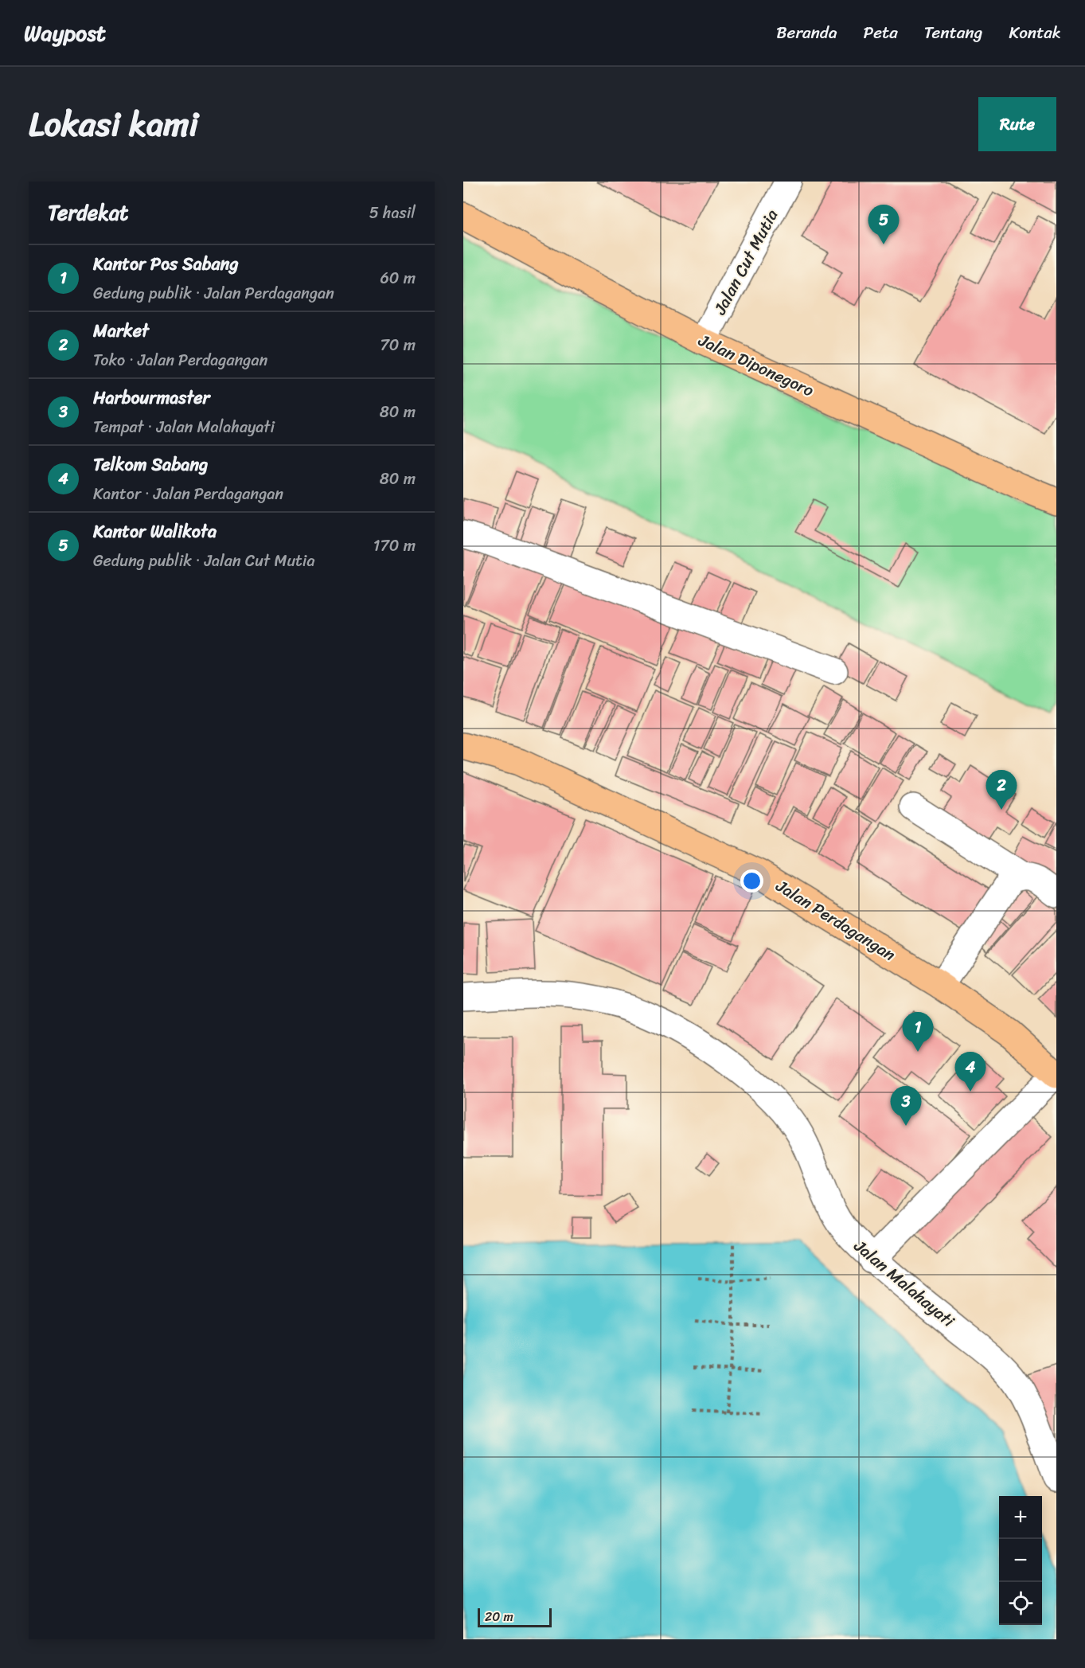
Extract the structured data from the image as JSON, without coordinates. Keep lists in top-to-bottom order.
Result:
{
  "streets": {
    "highway": ["Jalan Diponegoro", "Jalan Perdagangan"],
    "street": ["Jalan Cut Mutia", "Jalan Malahayati"]
  },
  "crossings": [
    ["Jalan Cut Mutia", "Jalan Diponegoro"]
  ],
  "scale_bar": "20 m",
  "page": {
    "header": "Waypost",
    "nav": [
      "Beranda",
      "Peta",
      "Tentang",
      "Kontak"
    ],
    "title": "Lokasi kami",
    "buttons": "Rute",
    "heading": ["Terdekat", "5 hasil"],
    "pins": [
      "5",
      "2",
      "1",
      "4",
      "3"
    ],
    "list": [
      {
        "mark": "1",
        "name": "Kantor Pos Sabang",
        "note": "Gedung publik · Jalan Perdagangan",
        "value": "60 m"
      },
      {
        "mark": "2",
        "name": "Market",
        "note": "Toko · Jalan Perdagangan",
        "value": "70 m"
      },
      {
        "mark": "3",
        "name": "Harbourmaster",
        "note": "Tempat · Jalan Malahayati",
        "value": "80 m"
      },
      {
        "mark": "4",
        "name": "Telkom Sabang",
        "note": "Kantor · Jalan Perdagangan",
        "value": "80 m"
      },
      {
        "mark": "5",
        "name": "Kantor Walikota",
        "note": "Gedung publik · Jalan Cut Mutia",
        "value": "170 m"
      }
    ],
    "map_buttons": ["+", "−"],
    "scale": "20 m"
  }
}
